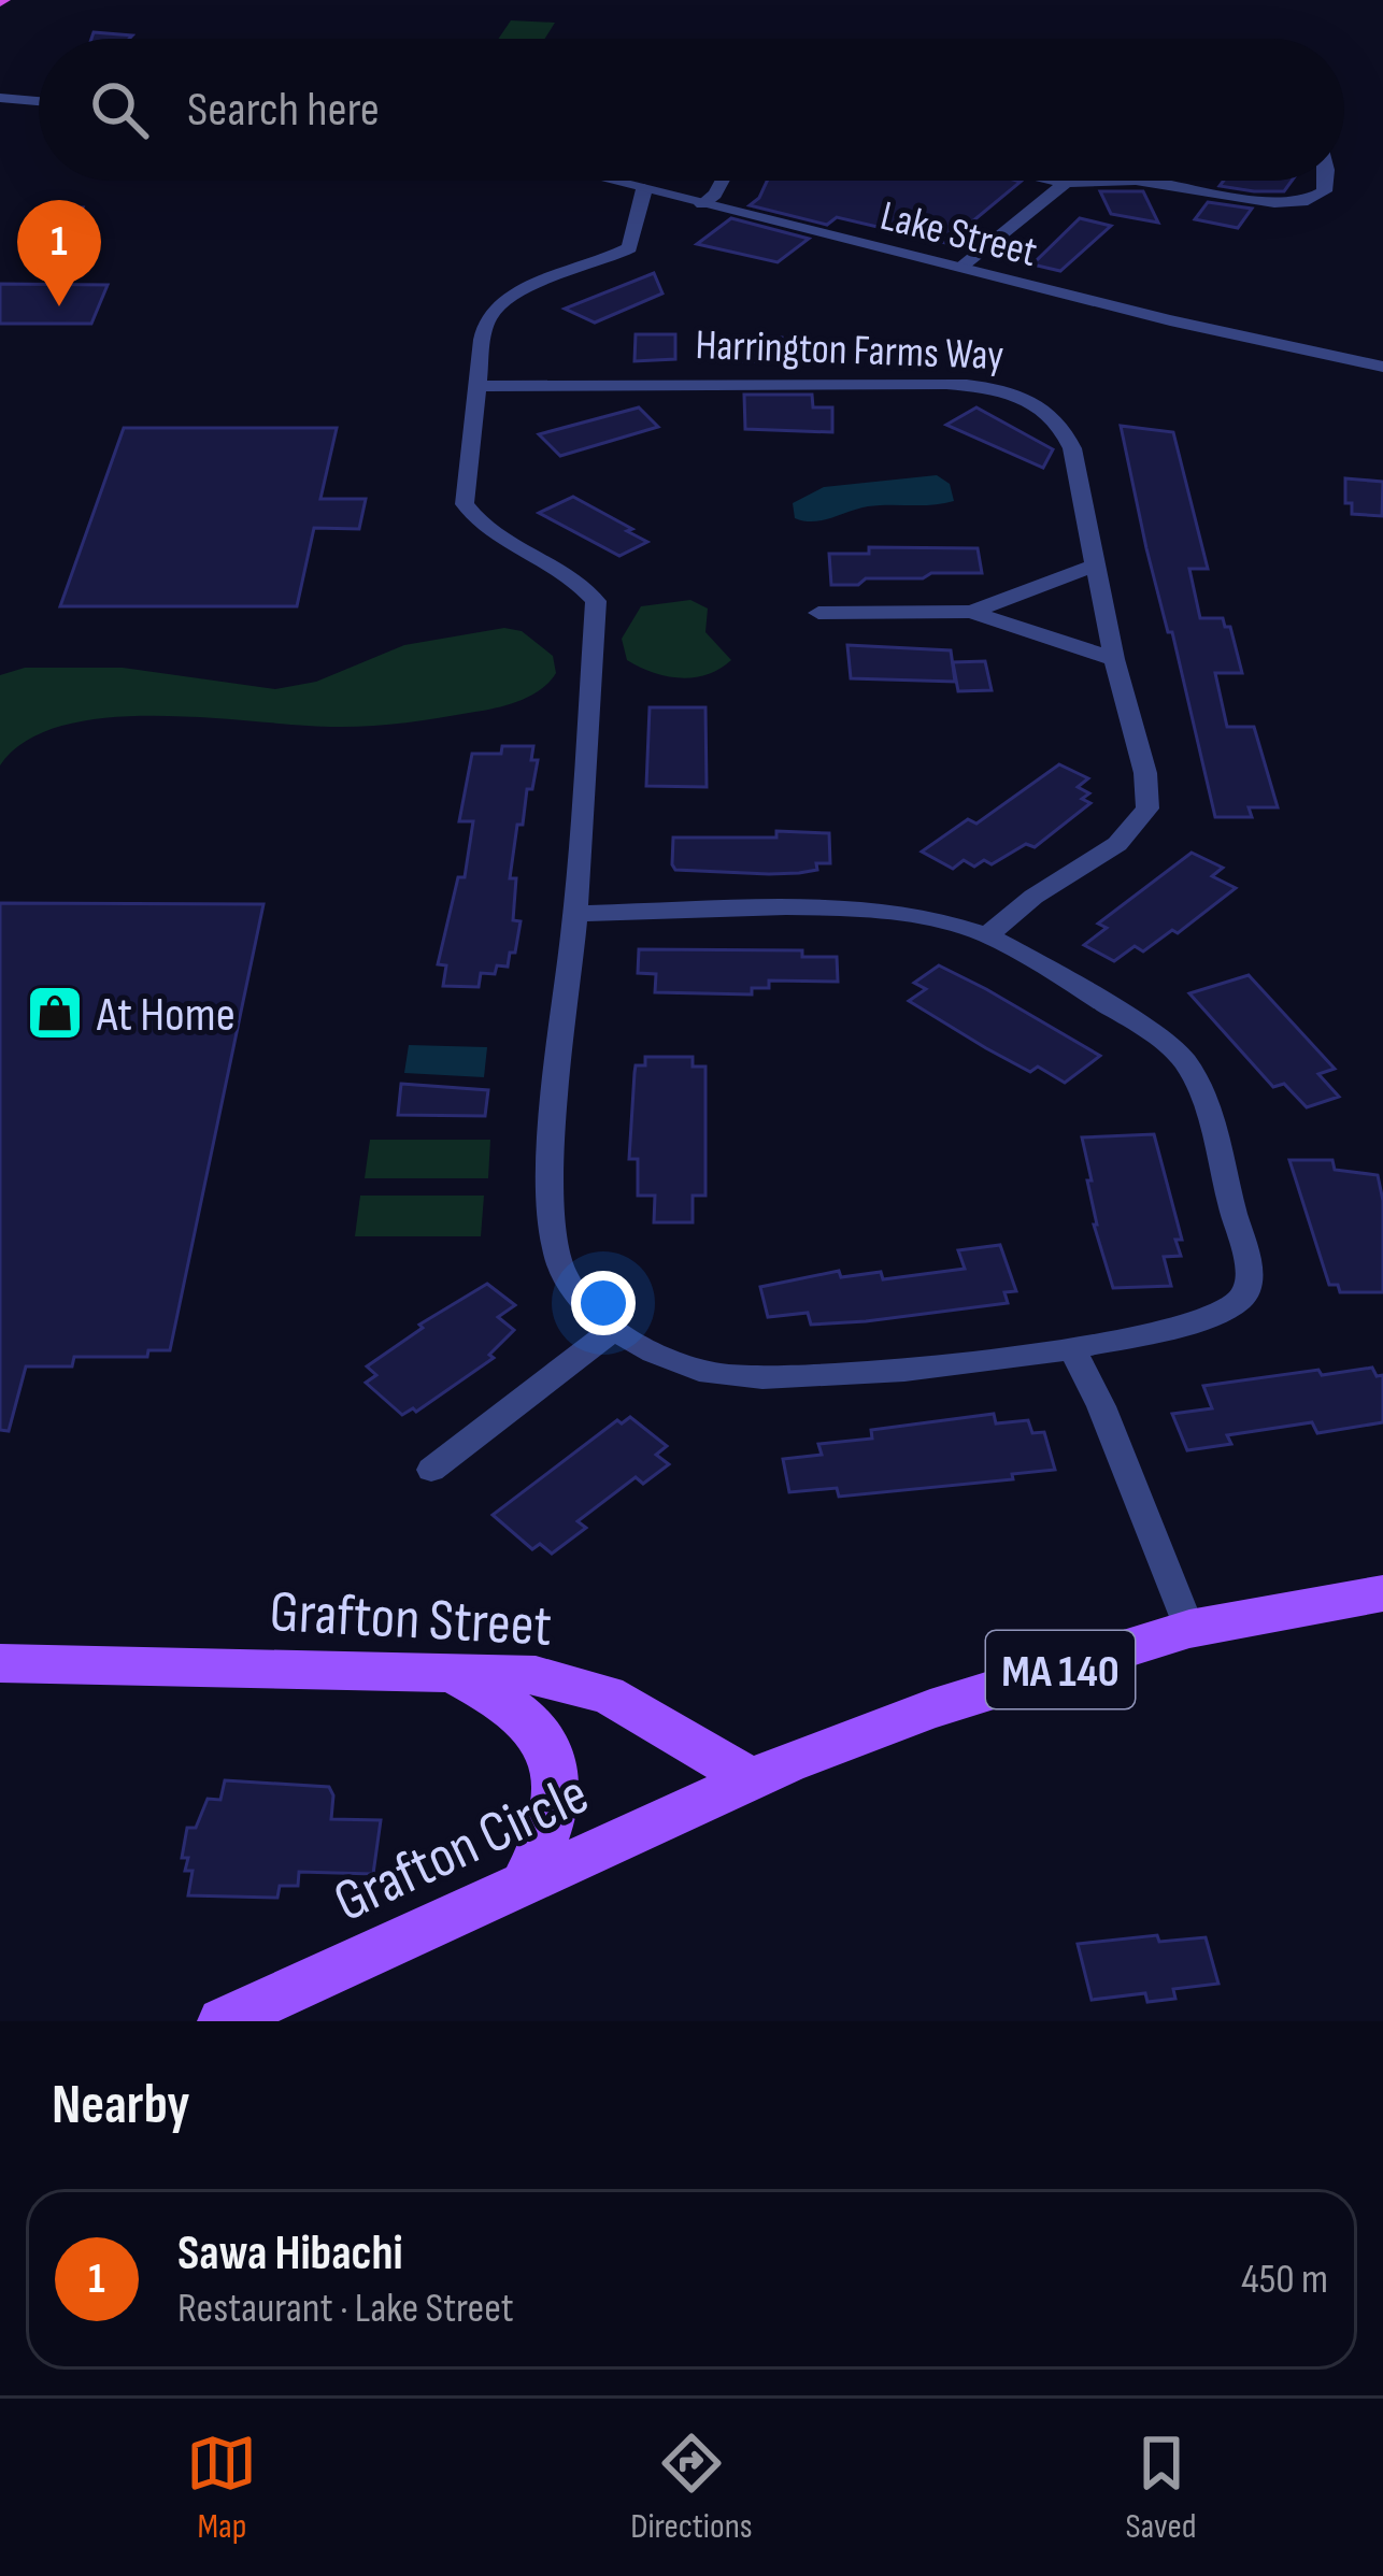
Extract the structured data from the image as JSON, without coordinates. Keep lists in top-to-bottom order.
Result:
{
  "streets": {
    "main road": ["Grafton Street", "MA 140", "Grafton Circle"],
    "street": ["Lake Street", "Harrington Farms Way"]
  },
  "crossings": [
    ["Grafton Street", "MA 140"],
    ["Grafton Street", "Grafton Circle"],
    ["MA 140", "Grafton Circle"]
  ],
  "places": {
    "shop": ["At Home"]
  },
  "page": {
    "search": "Search here",
    "pins": "1",
    "heading": "Nearby",
    "list": [
      {
        "mark": "1",
        "name": "Sawa Hibachi",
        "note": "Restaurant · Lake Street",
        "value": "450 m"
      }
    ],
    "nav": ["Map", "Directions", "Saved"]
  }
}
